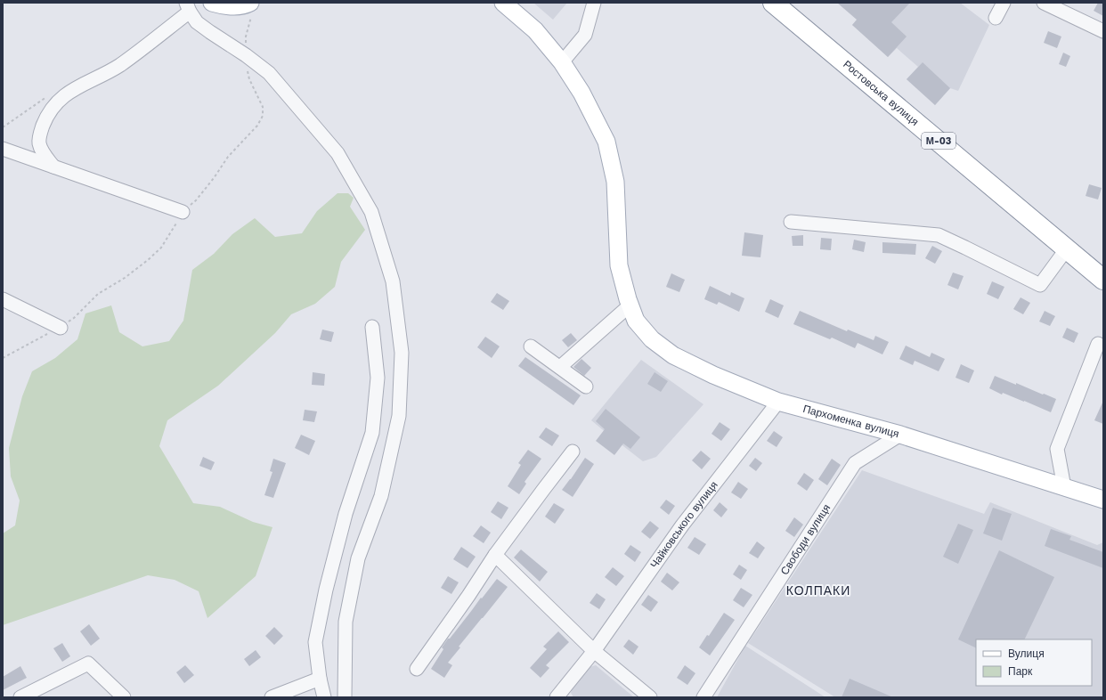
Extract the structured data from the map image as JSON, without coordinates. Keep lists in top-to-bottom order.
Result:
{
  "streets": {
    "highway": ["Ростовська вулиця", "М-03"],
    "main road": ["Пархоменка вулиця"],
    "street": ["Чайковського вулиця", "Свободи вулиця"]
  },
  "crossings": [
    ["Пархоменка вулиця", "Чайковського вулиця"],
    ["Пархоменка вулиця", "Свободи вулиця"]
  ],
  "districts": ["КОЛПАКИ"],
  "legend": ["Вулиця", "Парк"]
}
